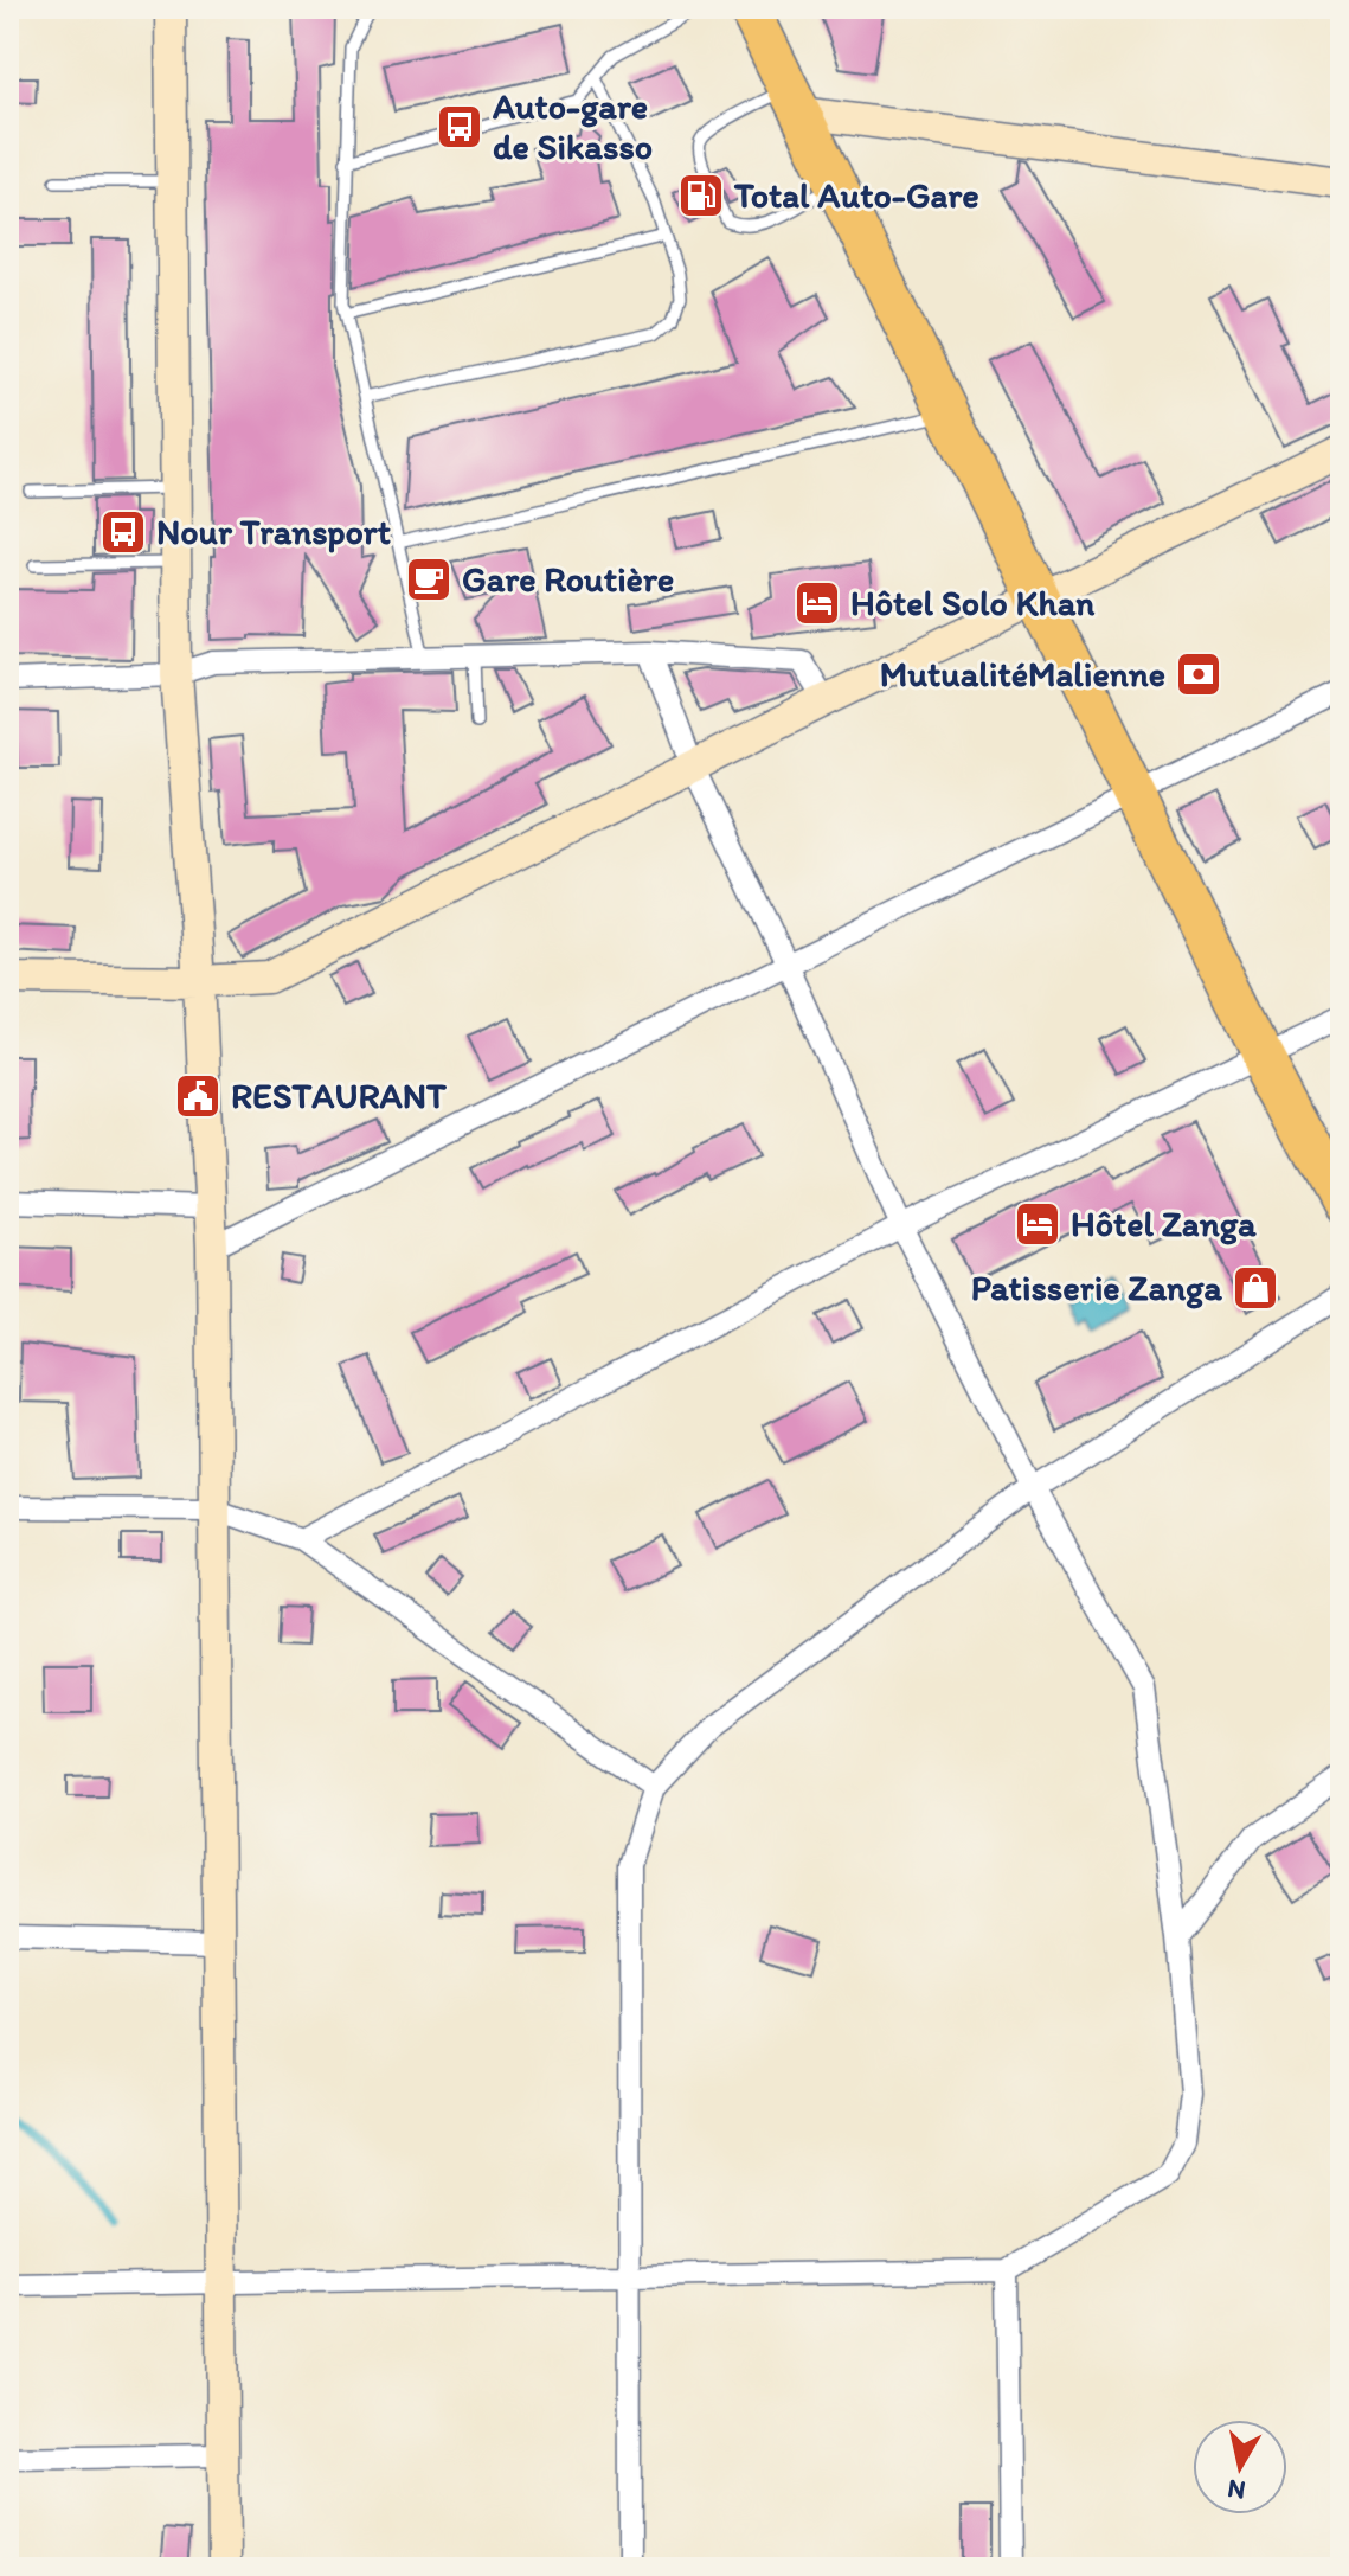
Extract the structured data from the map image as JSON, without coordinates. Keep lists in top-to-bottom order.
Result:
{
  "places": {
    "bus stop": ["Auto-gare de Sikasso", "Nour Transport"],
    "fuel station": ["Total Auto-Gare"],
    "cafe": ["Gare Routière"],
    "hotel": ["Hôtel Solo Khan", "Hôtel Zanga"],
    "bank": ["MutualitéMalienne"],
    "public building": ["RESTAURANT"],
    "shop": ["Patisserie Zanga"]
  },
  "north": "bottom"
}
